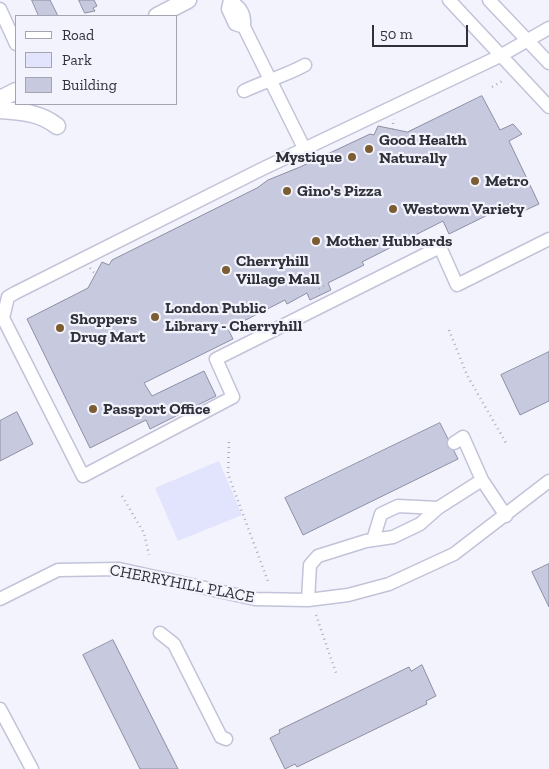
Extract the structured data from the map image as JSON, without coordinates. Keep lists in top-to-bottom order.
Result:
{
  "streets": {
    "street": ["CHERRYHILL PLACE"]
  },
  "places": [
    "Good Health Naturally",
    "Mystique",
    "Metro",
    "Gino's Pizza",
    "Westown Variety",
    "Mother Hubbards",
    "Cherryhill Village Mall",
    "London Public Library - Cherryhill",
    "Shoppers Drug Mart",
    "Passport Office"
  ],
  "legend": ["Road", "Park", "Building"],
  "scale_bar": "50 m"
}
